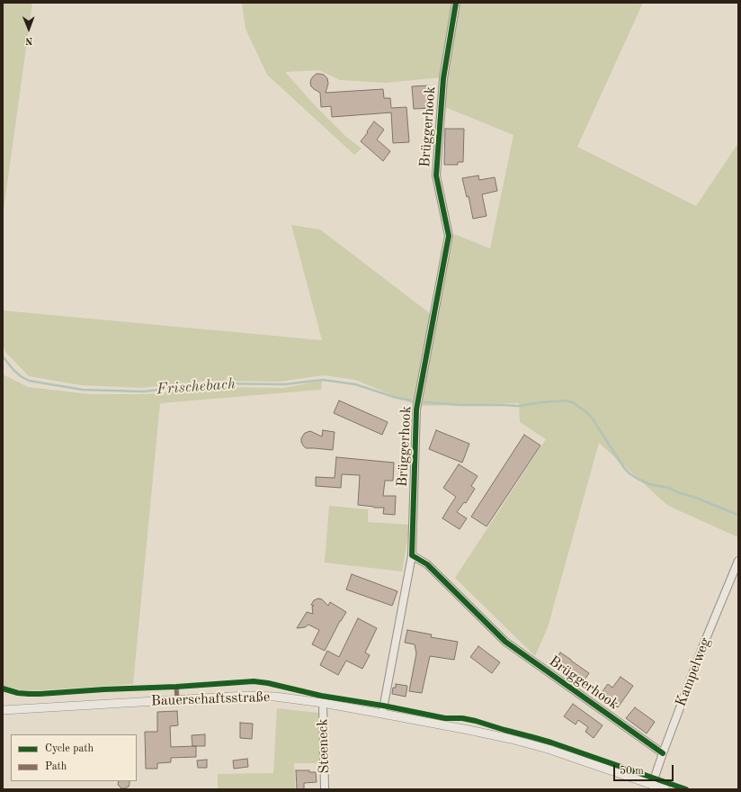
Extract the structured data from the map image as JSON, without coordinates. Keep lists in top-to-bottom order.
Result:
{
  "streets": {
    "street": [
      "Brüggerhook",
      "Kampelweg",
      "Bauerschaftsstraße",
      "Steeneck"
    ]
  },
  "crossings": [
    ["Brüggerhook", "Kampelweg"],
    ["Kampelweg", "Bauerschaftsstraße"],
    ["Bauerschaftsstraße", "Steeneck"]
  ],
  "water": ["Frischebach"],
  "legend": ["Cycle path", "Path"],
  "scale_bar": "50 m",
  "north": "bottom"
}
